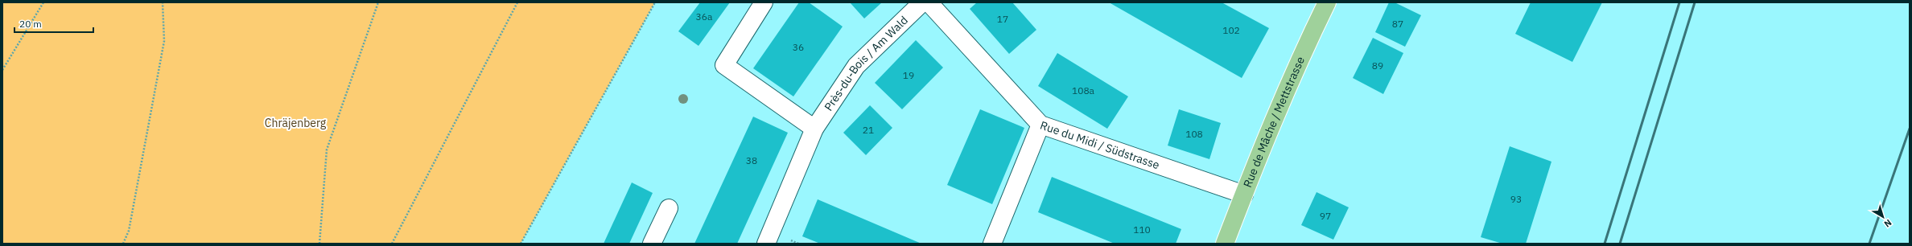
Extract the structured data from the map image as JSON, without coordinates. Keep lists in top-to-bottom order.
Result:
{
  "streets": {
    "main road": ["Rue de Mâche / Mettstrasse"],
    "street": ["Près-du-Bois / Am Wald", "Rue du Midi / Südstrasse"]
  },
  "crossings": [
    ["Rue de Mâche / Mettstrasse", "Rue du Midi / Südstrasse"]
  ],
  "parks": ["Chräjenberg"],
  "house_numbers": [
    "36a",
    "17",
    "87",
    "102",
    "36",
    "89",
    "19",
    "108a",
    "21",
    "108",
    "38",
    "93",
    "97",
    "110"
  ],
  "scale_bar": "20 m",
  "north": "bottom right"
}
